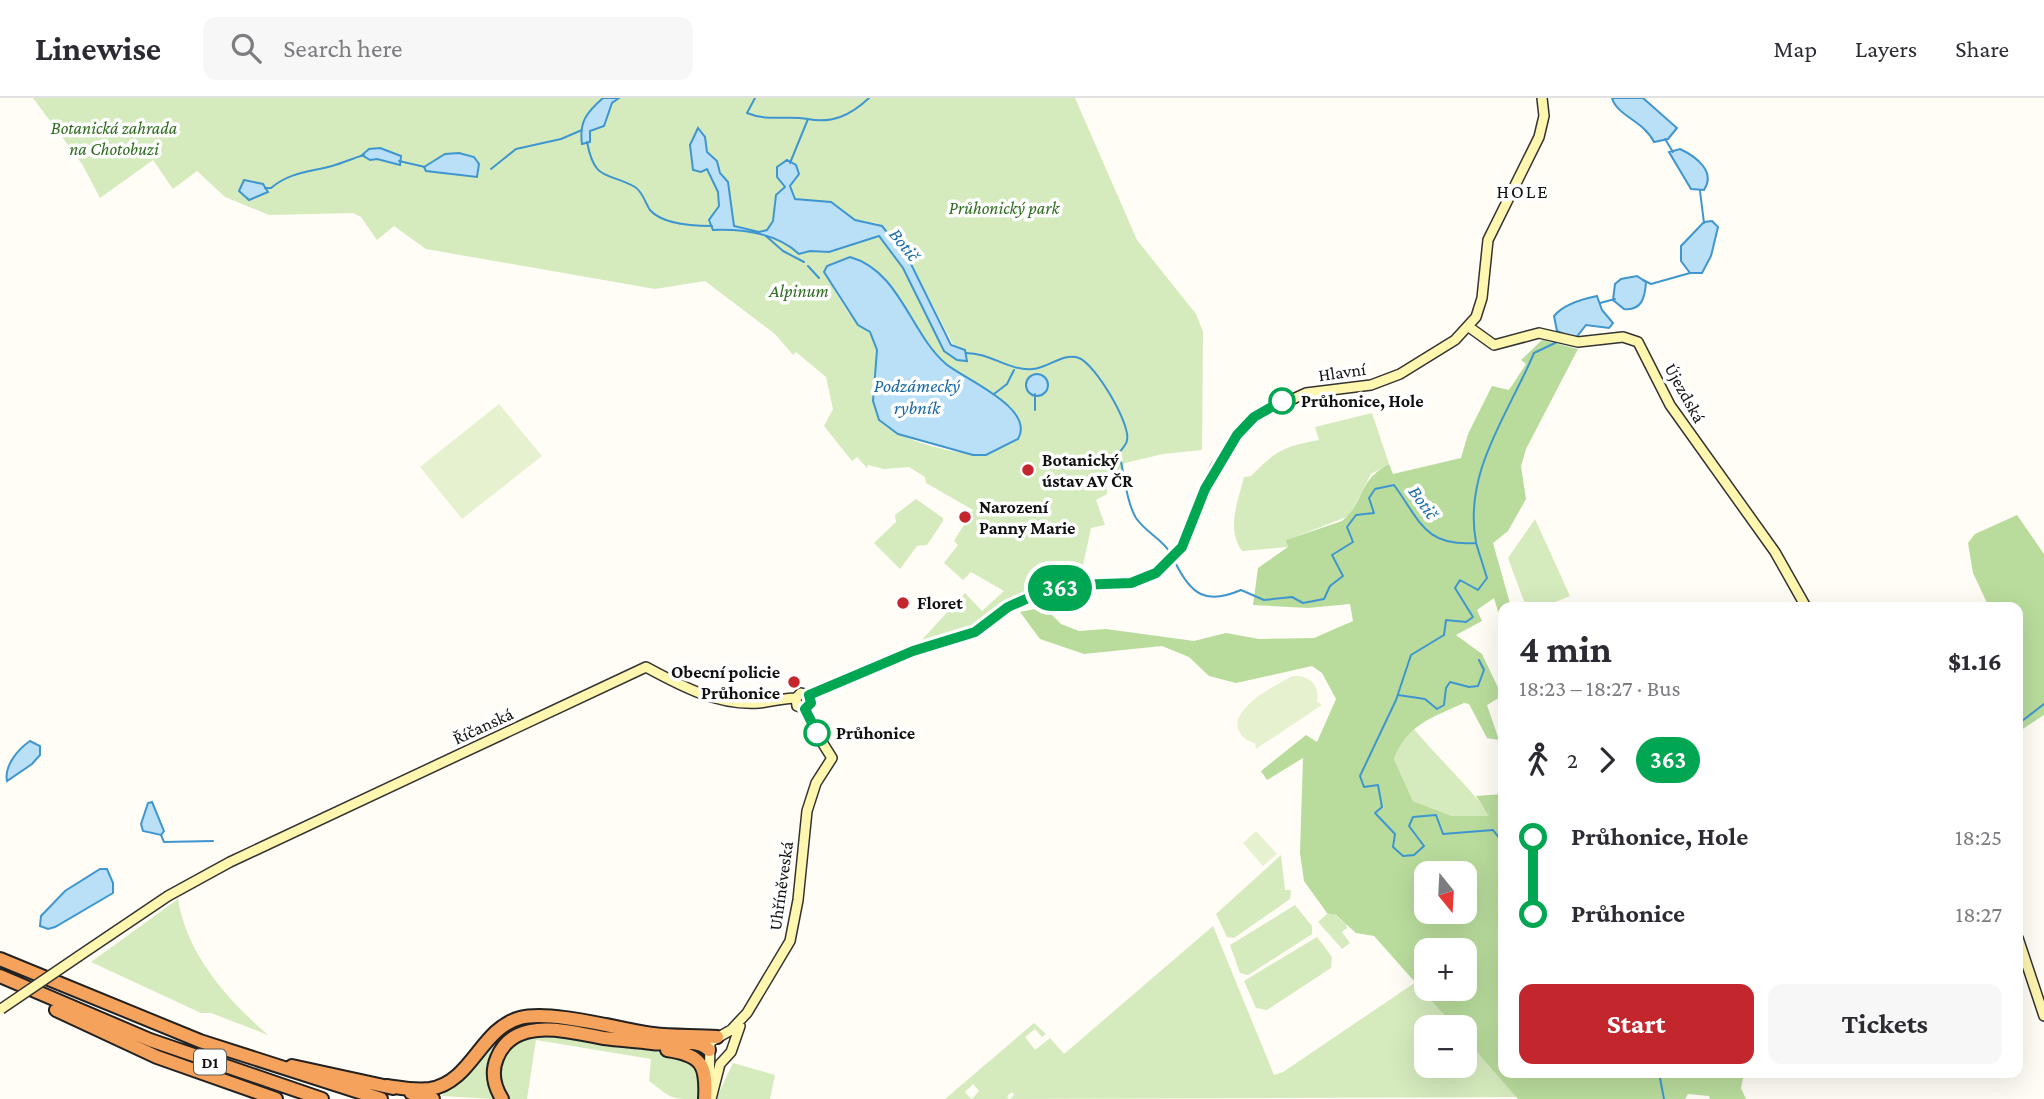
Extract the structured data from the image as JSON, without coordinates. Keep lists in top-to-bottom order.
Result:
{
  "streets": {
    "highway": ["D1"],
    "street": [
      "Hlavní",
      "Újezdská",
      "Říčanská",
      "Uhříněveská"
    ]
  },
  "crossings": [
    ["Hlavní", "Újezdská"],
    ["Hlavní", "Říčanská"],
    ["Hlavní", "Uhříněveská"],
    ["Říčanská", "Uhříněveská"]
  ],
  "districts": ["HOLE"],
  "water": ["Botič", "Podzámecký rybník"],
  "parks": ["Botanická zahrada na Chotobuzi", "Průhonický park", "Alpinum"],
  "places": [
    "Průhonice, Hole",
    "Botanický ústav AV ČR",
    "Narození Panny Marie",
    "Floret",
    "Obecní policie Průhonice",
    "Průhonice"
  ],
  "lines": ["bus line 363"],
  "north": "bottom",
  "page": {
    "header": "Linewise",
    "search": "Search here",
    "nav": ["Map", "Layers", "Share"],
    "on_map": "363",
    "heading": ["4 min", "18:23 – 18:27 · Bus", "$1.16"],
    "legs": ["2", "363"],
    "list": [
      {
        "name": "Průhonice, Hole",
        "value": "18:25"
      },
      {
        "name": "Průhonice",
        "value": "18:27"
      }
    ],
    "map_buttons": ["+", "−"],
    "buttons": ["Start", "Tickets"]
  }
}
